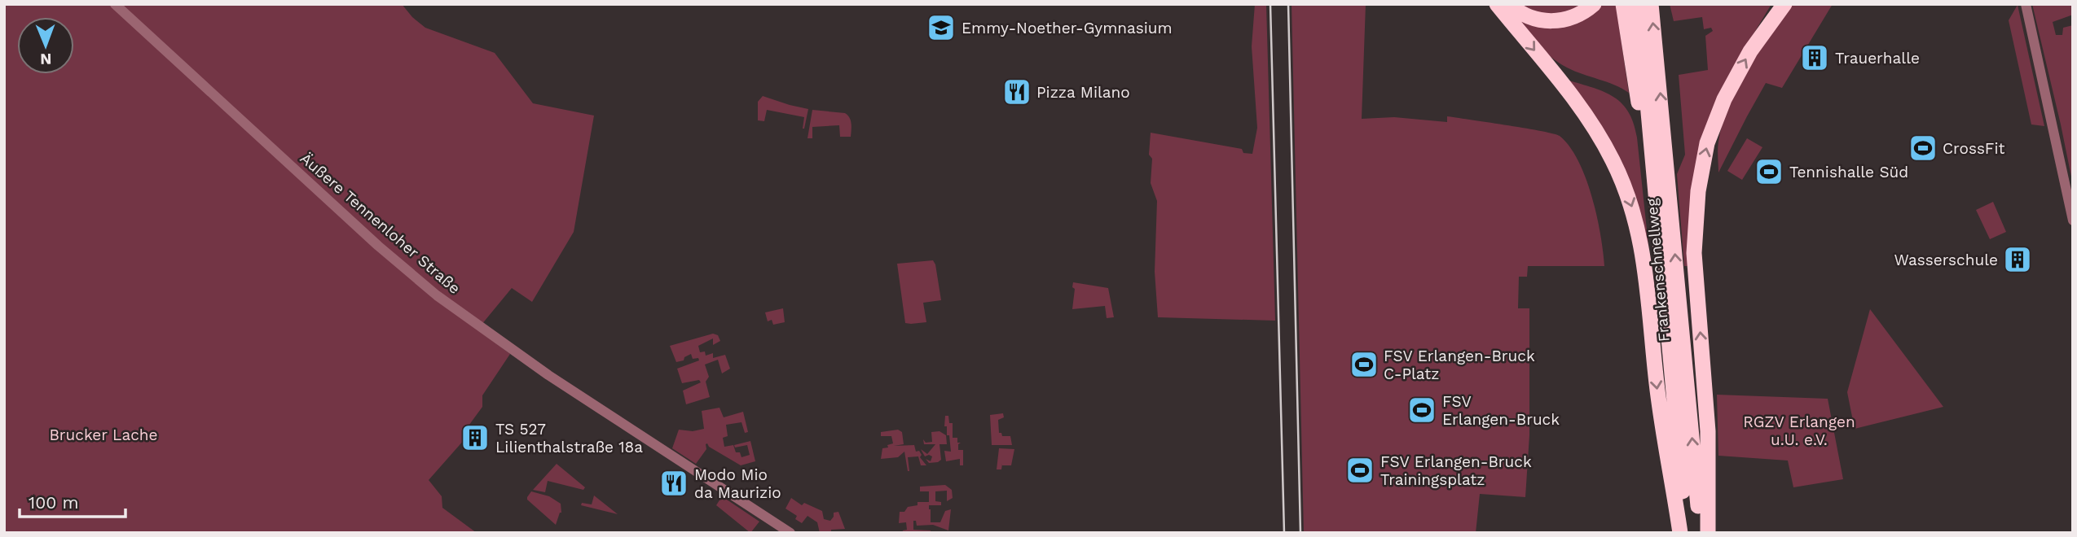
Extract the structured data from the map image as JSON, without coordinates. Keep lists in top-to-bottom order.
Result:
{
  "streets": {
    "highway": ["Frankenschnellweg"],
    "street": ["Äußere Tennenloher Straße"]
  },
  "parks": ["RGZV Erlangen u.U. e.V.", "Brucker Lache"],
  "places": {
    "school or university": ["Emmy-Noether-Gymnasium"],
    "building": ["Trauerhalle", "Wasserschule", "TS 527 Lilienthalstraße 18a"],
    "restaurant": ["Pizza Milano", "Modo Mio da Maurizio"],
    "sports": [
      "CrossFit",
      "Tennishalle Süd",
      "FSV Erlangen-Bruck C-Platz",
      "FSV Erlangen-Bruck",
      "FSV Erlangen-Bruck Trainingsplatz"
    ]
  },
  "scale_bar": "100 m",
  "north": "bottom"
}
